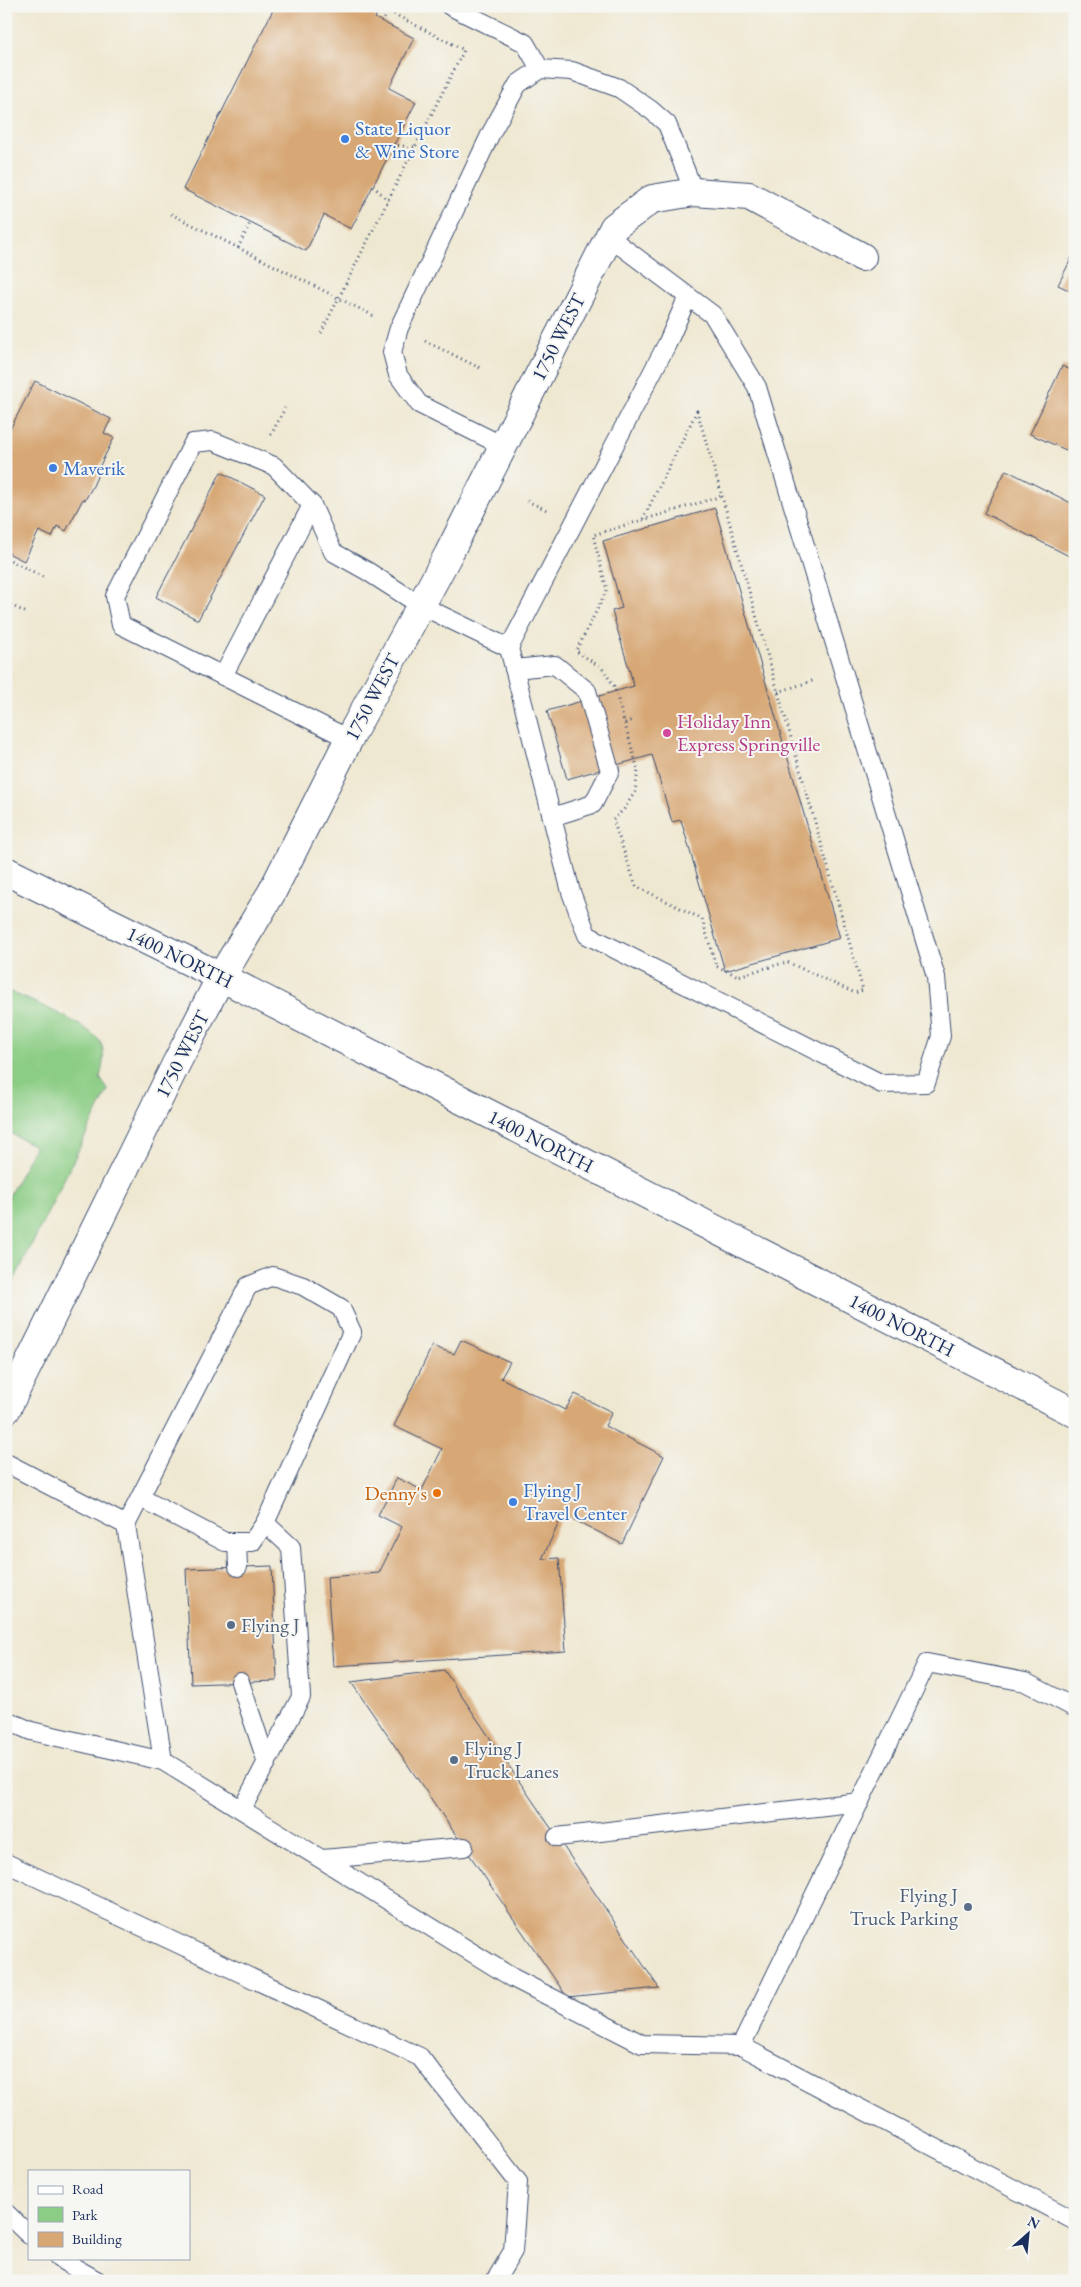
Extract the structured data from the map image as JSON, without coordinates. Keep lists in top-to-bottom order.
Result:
{
  "streets": {
    "street": ["1750 WEST", "1400 NORTH"]
  },
  "crossings": [
    ["1750 WEST", "1400 NORTH"]
  ],
  "places": [
    "State Liquor & Wine Store",
    "Maverik",
    "Holiday Inn Express Springville",
    "Denny's",
    "Flying J Travel Center",
    "Flying J",
    "Flying J Truck Lanes",
    "Flying J Truck Parking"
  ],
  "legend": ["Road", "Park", "Building"],
  "north": "top right"
}
